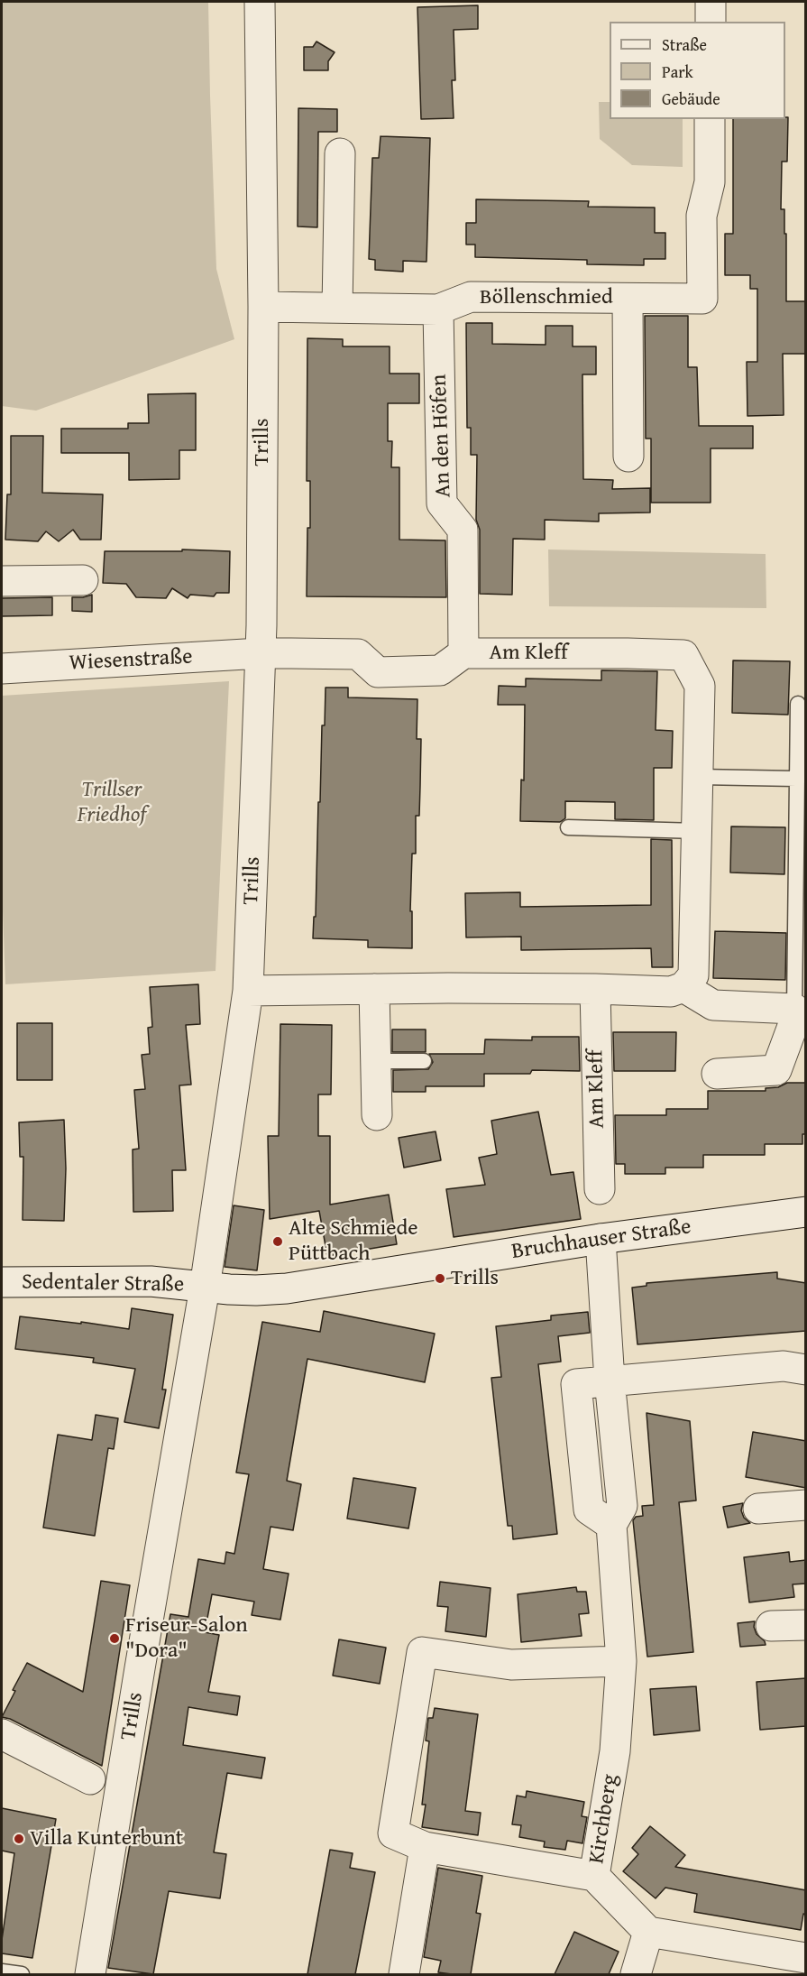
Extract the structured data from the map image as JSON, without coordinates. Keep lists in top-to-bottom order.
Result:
{
  "streets": {
    "street": [
      "Böllenschmied",
      "An den Höfen",
      "Trills",
      "Am Kleff",
      "Wiesenstraße",
      "Bruchhauser Straße",
      "Sedentaler Straße",
      "Kirchberg"
    ]
  },
  "crossings": [
    ["Böllenschmied", "An den Höfen"],
    ["Böllenschmied", "Trills"],
    ["An den Höfen", "Am Kleff"],
    ["Trills", "Am Kleff"],
    ["Trills", "Wiesenstraße"],
    ["Trills", "Bruchhauser Straße"],
    ["Trills", "Sedentaler Straße"],
    ["Am Kleff", "Wiesenstraße"],
    ["Bruchhauser Straße", "Sedentaler Straße"],
    ["Bruchhauser Straße", "Kirchberg"]
  ],
  "parks": ["Trillser Friedhof"],
  "places": [
    "Alte Schmiede Püttbach",
    "Trills",
    "Friseur-Salon \"Dora\"",
    "Villa Kunterbunt"
  ],
  "legend": ["Straße", "Park", "Gebäude"]
}
